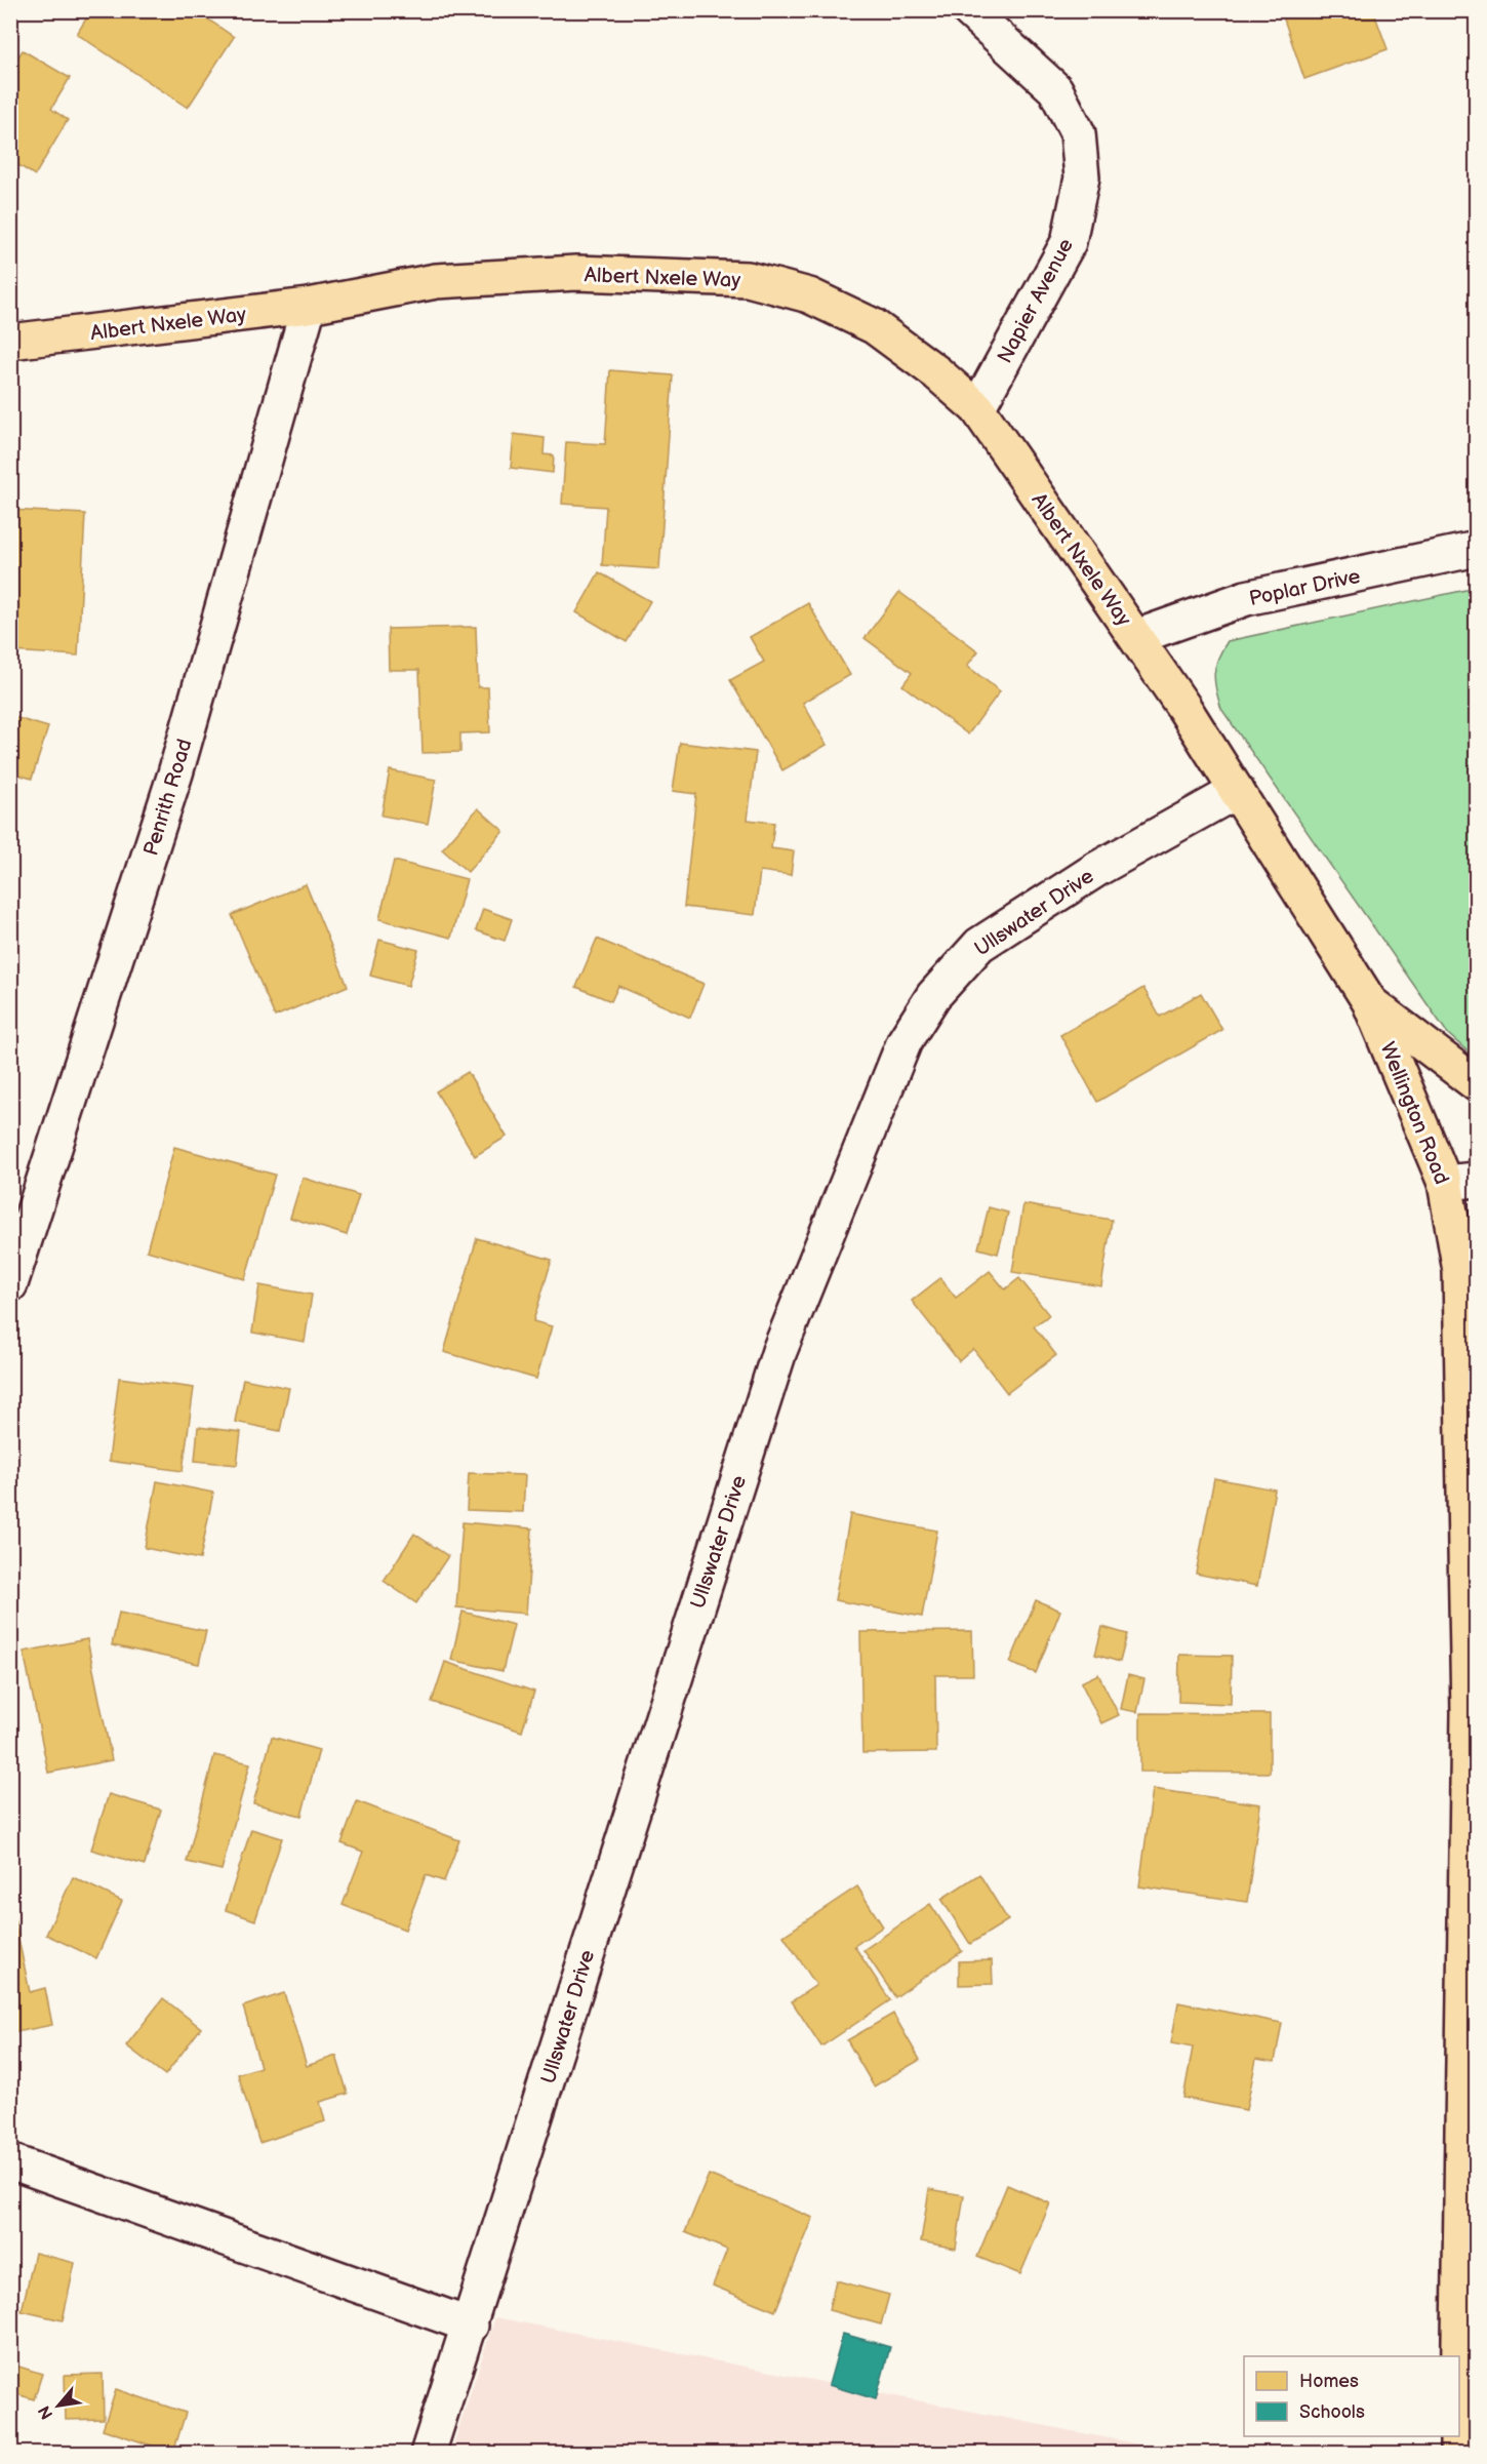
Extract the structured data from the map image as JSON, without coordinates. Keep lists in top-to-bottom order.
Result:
{
  "streets": {
    "main road": ["Albert Nxele Way", "Wellington Road"],
    "street": [
      "Napier Avenue",
      "Poplar Drive",
      "Penrith Road",
      "Ullswater Drive"
    ]
  },
  "crossings": [
    ["Albert Nxele Way", "Napier Avenue"],
    ["Albert Nxele Way", "Poplar Drive"],
    ["Albert Nxele Way", "Penrith Road"],
    ["Albert Nxele Way", "Ullswater Drive"],
    ["Albert Nxele Way", "Wellington Road"]
  ],
  "legend": ["Homes", "Schools"],
  "north": "bottom left"
}
